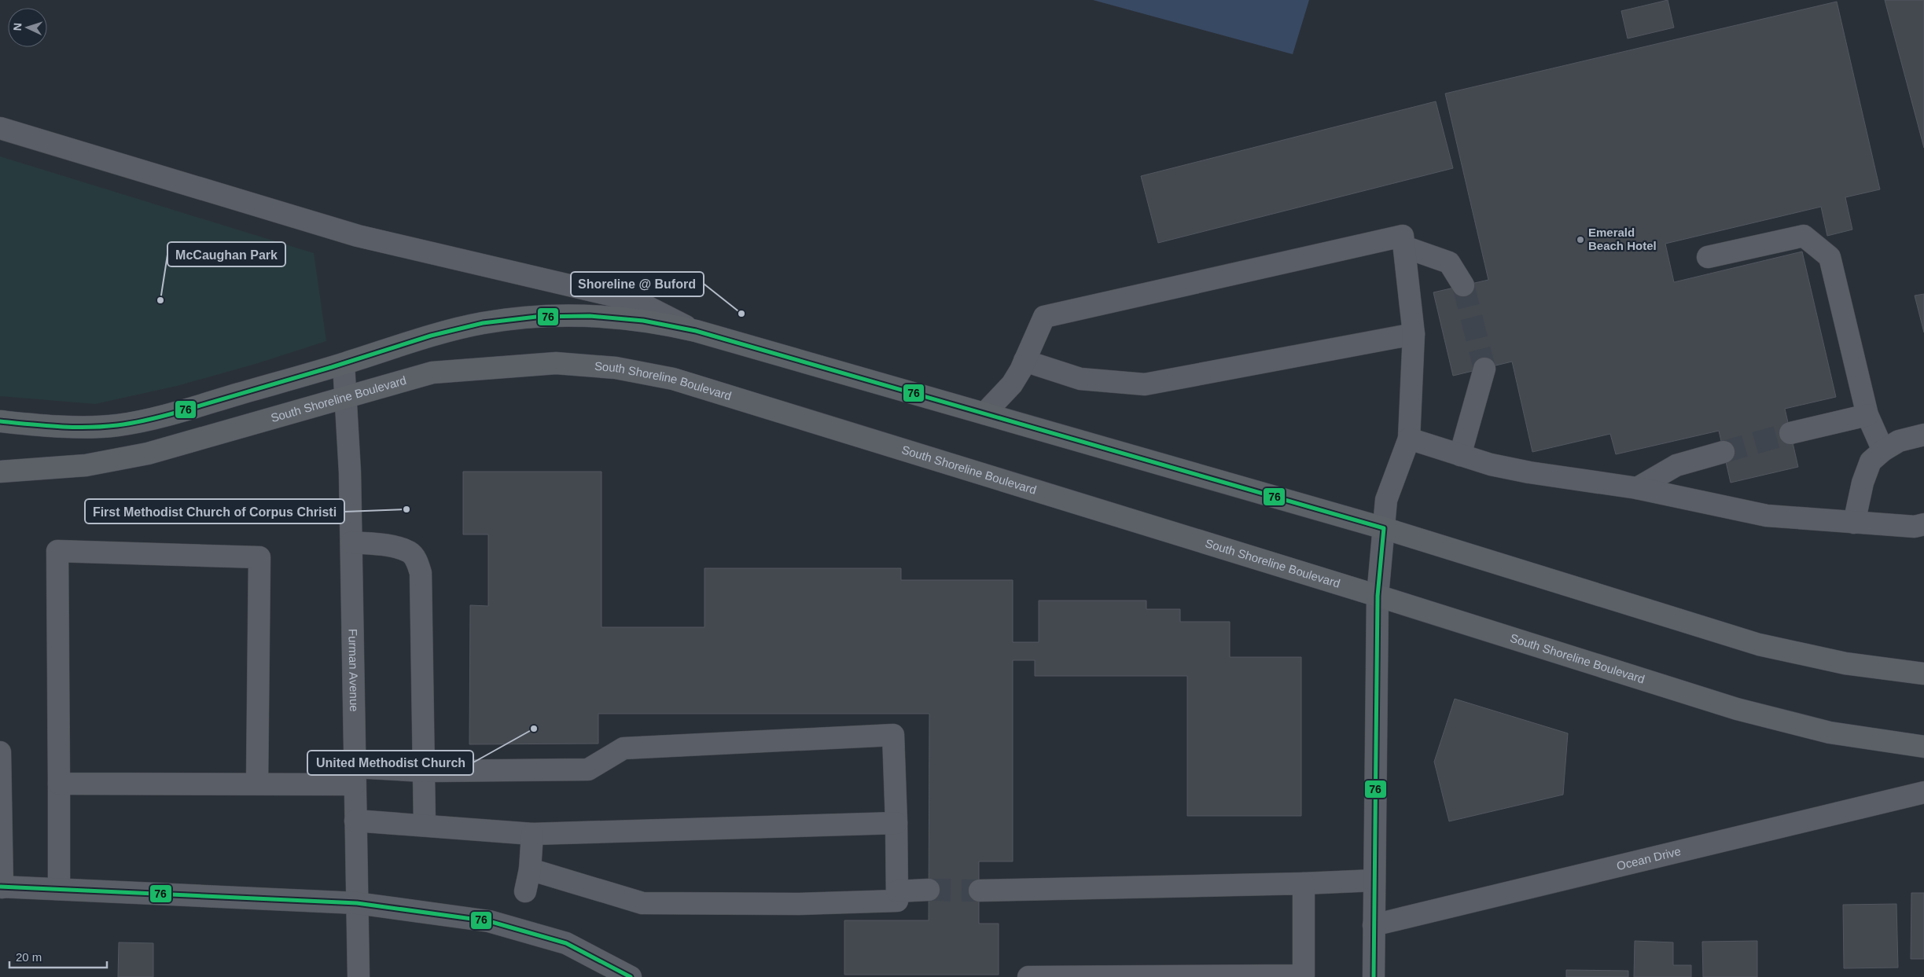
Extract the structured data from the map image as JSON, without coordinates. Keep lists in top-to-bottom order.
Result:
{
  "streets": {
    "main road": ["South Shoreline Boulevard"],
    "street": ["Furman Avenue", "Ocean Drive"]
  },
  "crossings": [
    ["South Shoreline Boulevard", "Furman Avenue"]
  ],
  "places": [
    "Emerald Beach Hotel",
    "McCaughan Park",
    "Shoreline @ Buford",
    "First Methodist Church of Corpus Christi",
    "United Methodist Church"
  ],
  "lines": ["transit line 76"],
  "scale_bar": "20 m",
  "north": "left"
}
